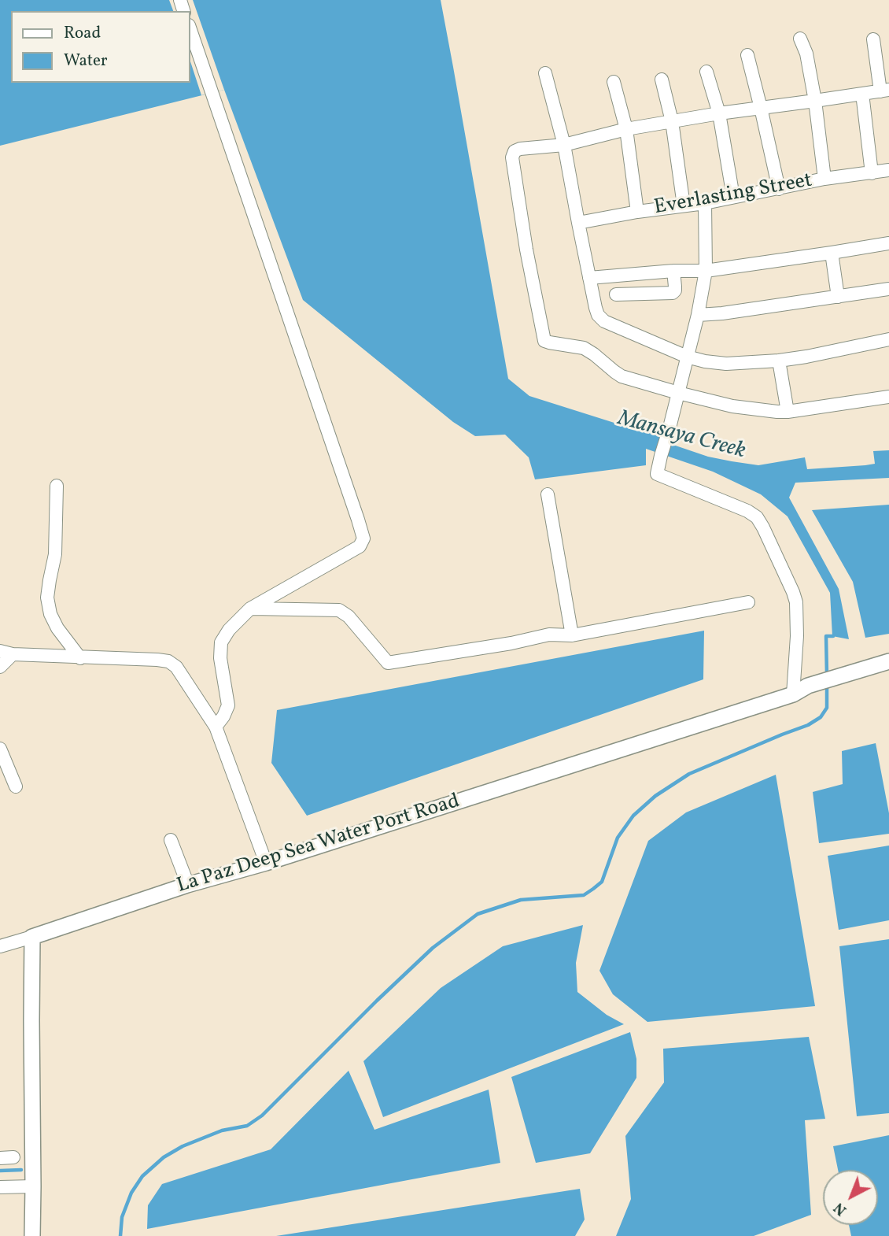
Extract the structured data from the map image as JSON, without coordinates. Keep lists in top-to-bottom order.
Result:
{
  "streets": {
    "main road": ["La Paz Deep Sea Water Port Road"],
    "street": ["Everlasting Street"]
  },
  "water": ["Mansaya Creek"],
  "legend": ["Road", "Water"],
  "north": "bottom left"
}
